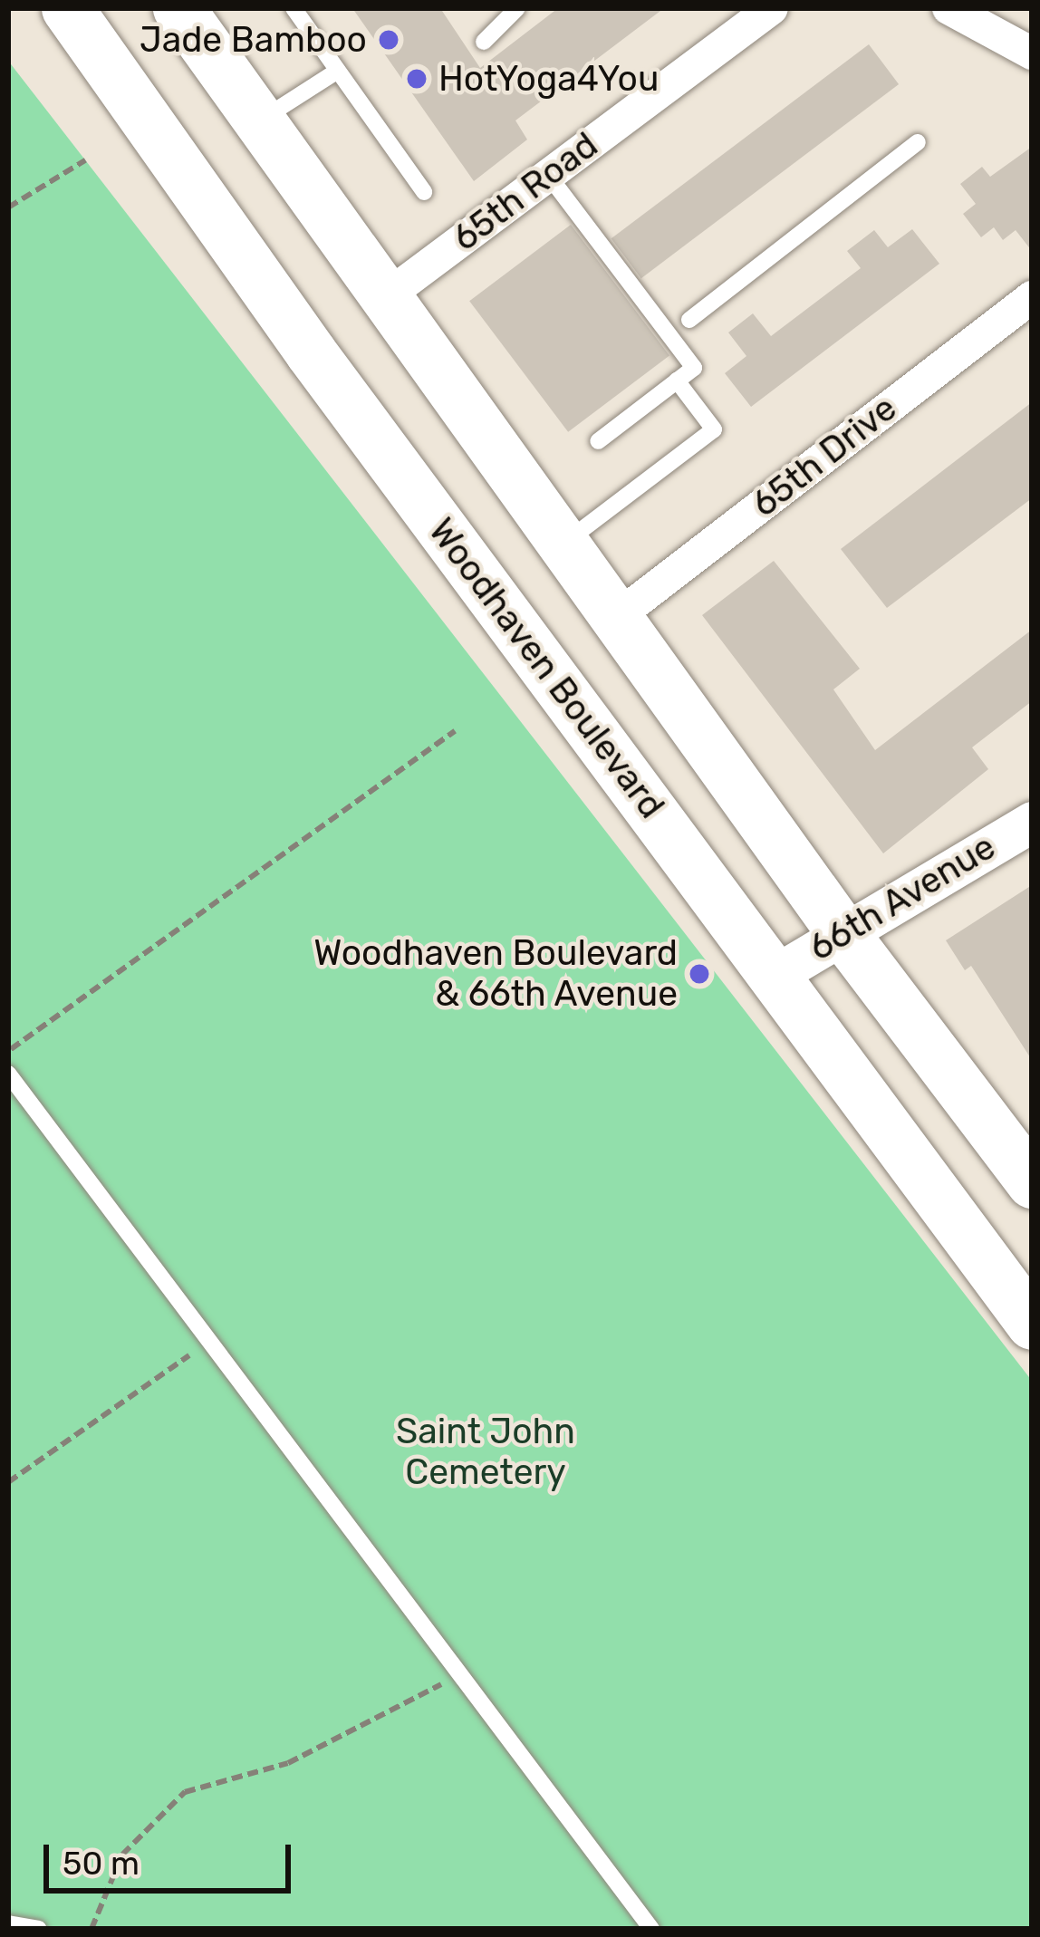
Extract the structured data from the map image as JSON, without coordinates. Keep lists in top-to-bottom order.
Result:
{
  "streets": {
    "main road": ["Woodhaven Boulevard"],
    "street": ["65th Road", "65th Drive", "66th Avenue"]
  },
  "crossings": [
    ["Woodhaven Boulevard", "66th Avenue"]
  ],
  "parks": ["Saint John Cemetery"],
  "places": ["Jade Bamboo", "HotYoga4You", "Woodhaven Boulevard & 66th Avenue"],
  "scale_bar": "50 m"
}
